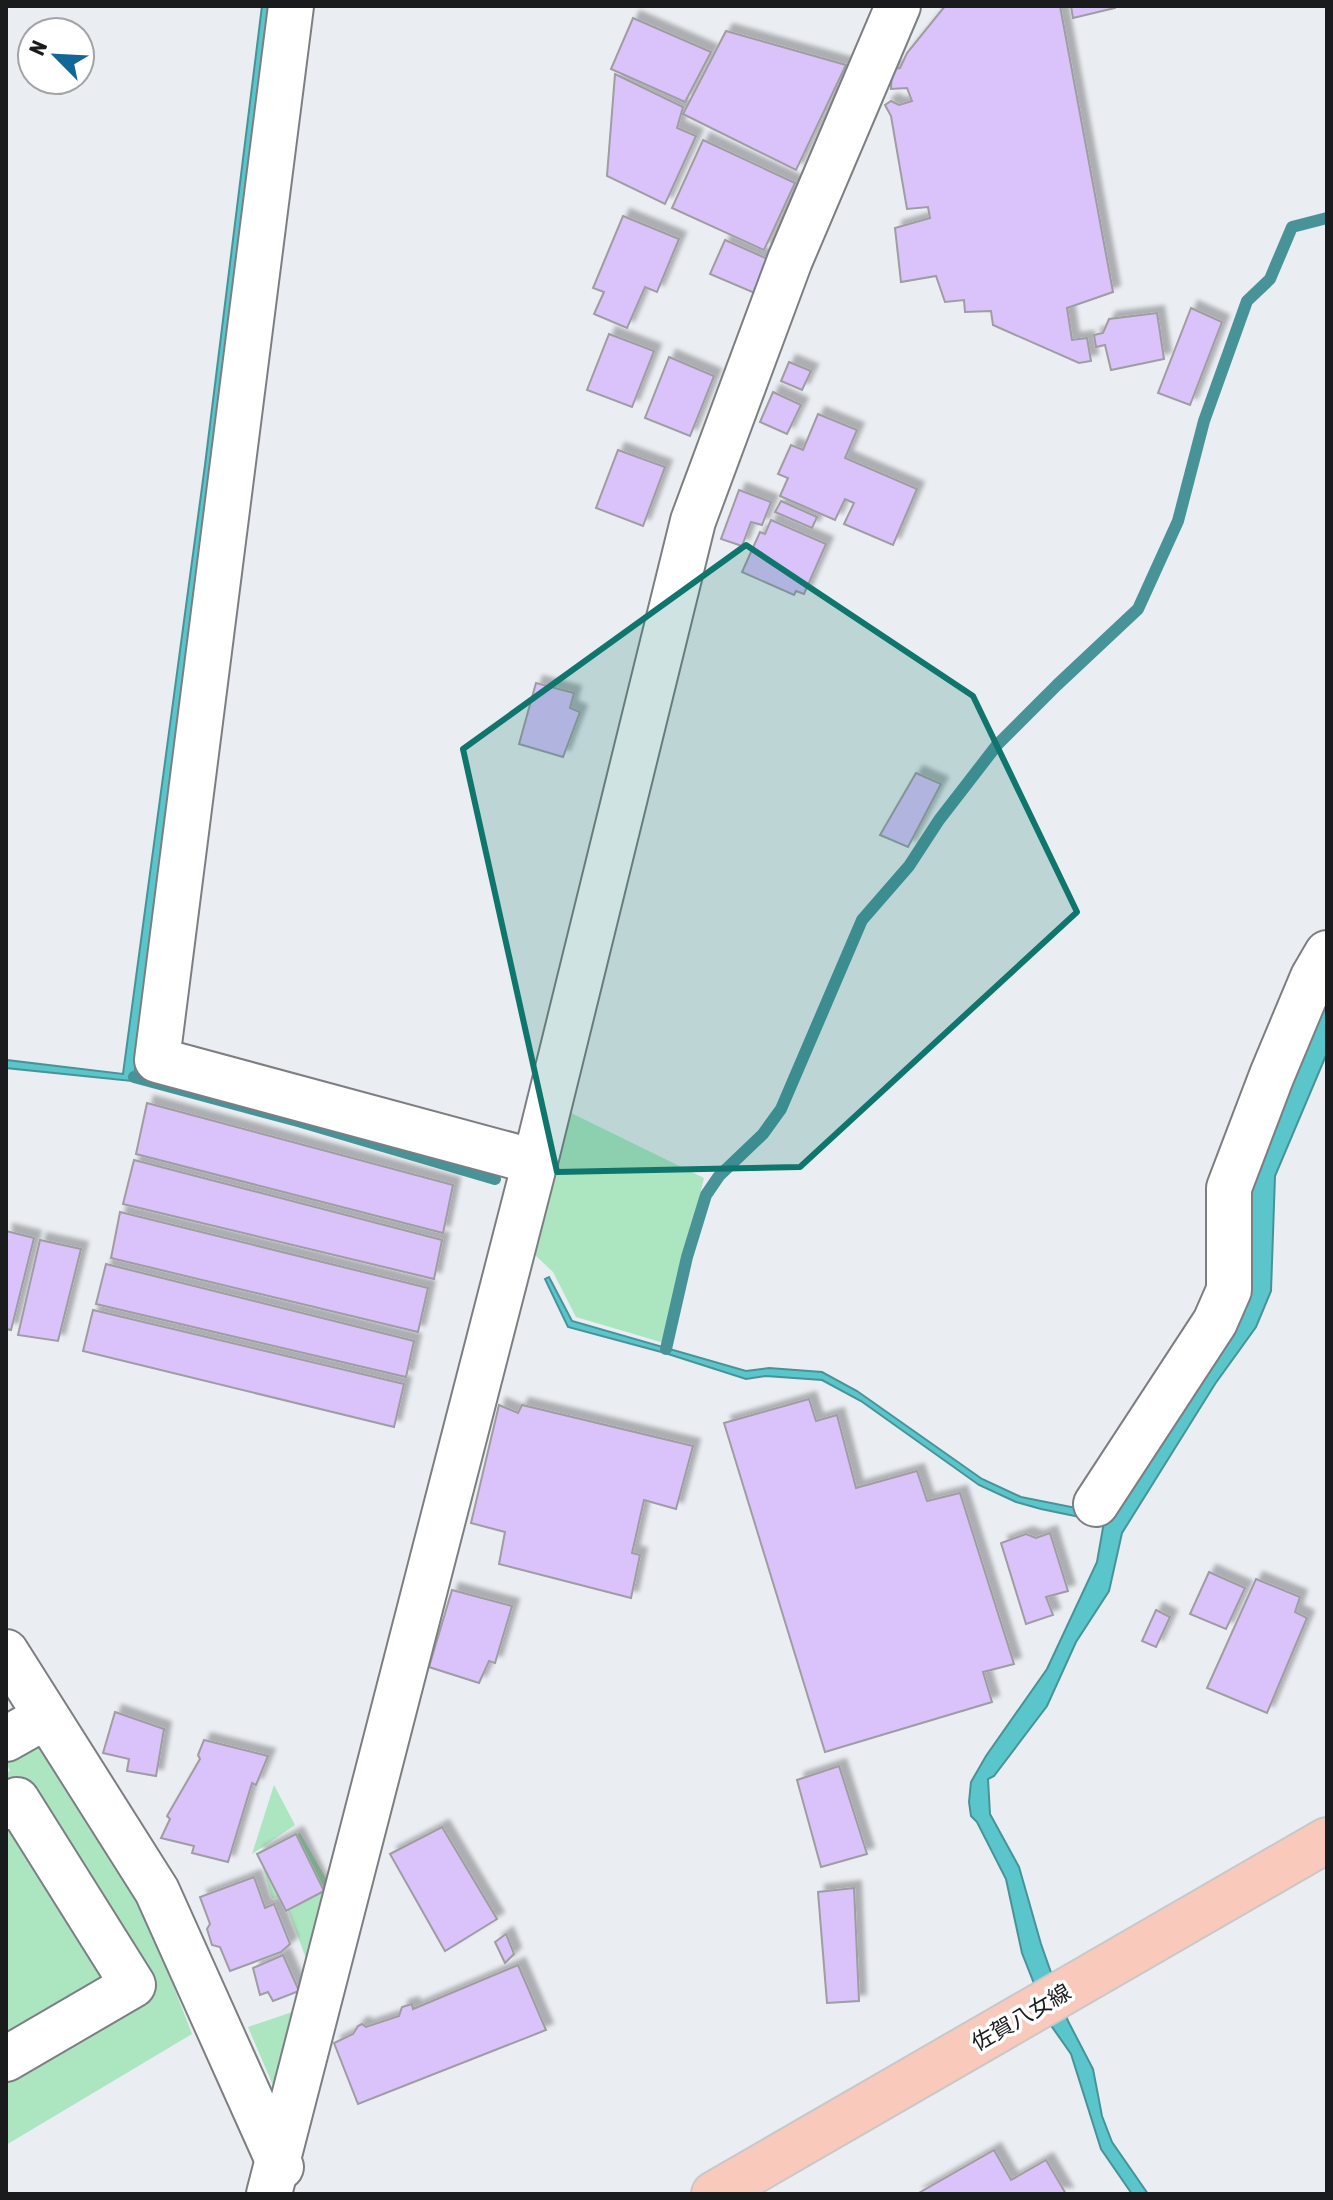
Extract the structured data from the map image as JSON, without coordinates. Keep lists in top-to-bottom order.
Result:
{
  "streets": {
    "main road": ["佐賀八女線"]
  },
  "north": "top left"
}
